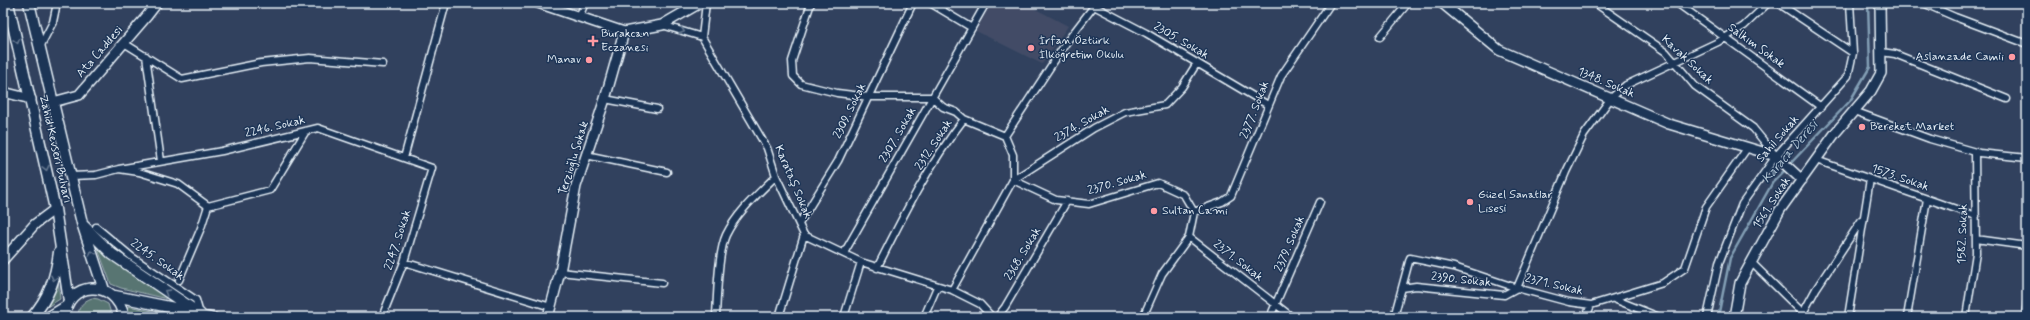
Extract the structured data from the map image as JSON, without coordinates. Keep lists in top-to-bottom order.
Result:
{
  "streets": {
    "main road": ["Zahid Kevseri Bulvarı"],
    "street": [
      "2305. Sokak",
      "Salkım Sokak",
      "Ata Caddesi",
      "Kavak Sokak",
      "1348. Sokak",
      "2377. Sokak",
      "2309. Sokak",
      "2374. Sokak",
      "2246. Sokak",
      "2307. Sokak",
      "Sahil Sokak",
      "2312. Sokak",
      "Terzioğlu Sokak",
      "1573. Sokak",
      "Karataş Sokak",
      "2370. Sokak",
      "1561. Sokak",
      "1582. Sokak",
      "2247. Sokak",
      "2379. Sokak",
      "2368. Sokak",
      "2245. Sokak",
      "2371. Sokak",
      "2390. Sokak"
    ]
  },
  "crossings": [
    ["2305. Sokak", "2377. Sokak"],
    ["2305. Sokak", "2374. Sokak"],
    ["2305. Sokak", "2312. Sokak"],
    ["Salkım Sokak", "Sahil Sokak"],
    ["Ata Caddesi", "Zahid Kevseri Bulvarı"],
    ["Kavak Sokak", "1348. Sokak"],
    ["Kavak Sokak", "Sahil Sokak"],
    ["1348. Sokak", "Sahil Sokak"],
    ["1348. Sokak", "2371. Sokak"],
    ["2377. Sokak", "2370. Sokak"],
    ["2309. Sokak", "Karataş Sokak"],
    ["2374. Sokak", "2370. Sokak"],
    ["2246. Sokak", "Zahid Kevseri Bulvarı"],
    ["2246. Sokak", "2247. Sokak"],
    ["2307. Sokak", "Karataş Sokak"],
    ["2312. Sokak", "Karataş Sokak"],
    ["1573. Sokak", "1561. Sokak"],
    ["1573. Sokak", "1582. Sokak"],
    ["2370. Sokak", "2368. Sokak"],
    ["2379. Sokak", "2371. Sokak"],
    ["2371. Sokak", "2390. Sokak"]
  ],
  "water": ["Karaca Deresi"],
  "places": {
    "health": ["Burakcan Eczanesi"],
    "other": [
      "İrfan Öztürk İlköğretim Okulu",
      "Aslanzade Camii",
      "Manav",
      "Bereket Market",
      "Güzel Sanatlar Lisesi",
      "Sultan Cami"
    ]
  }
}
